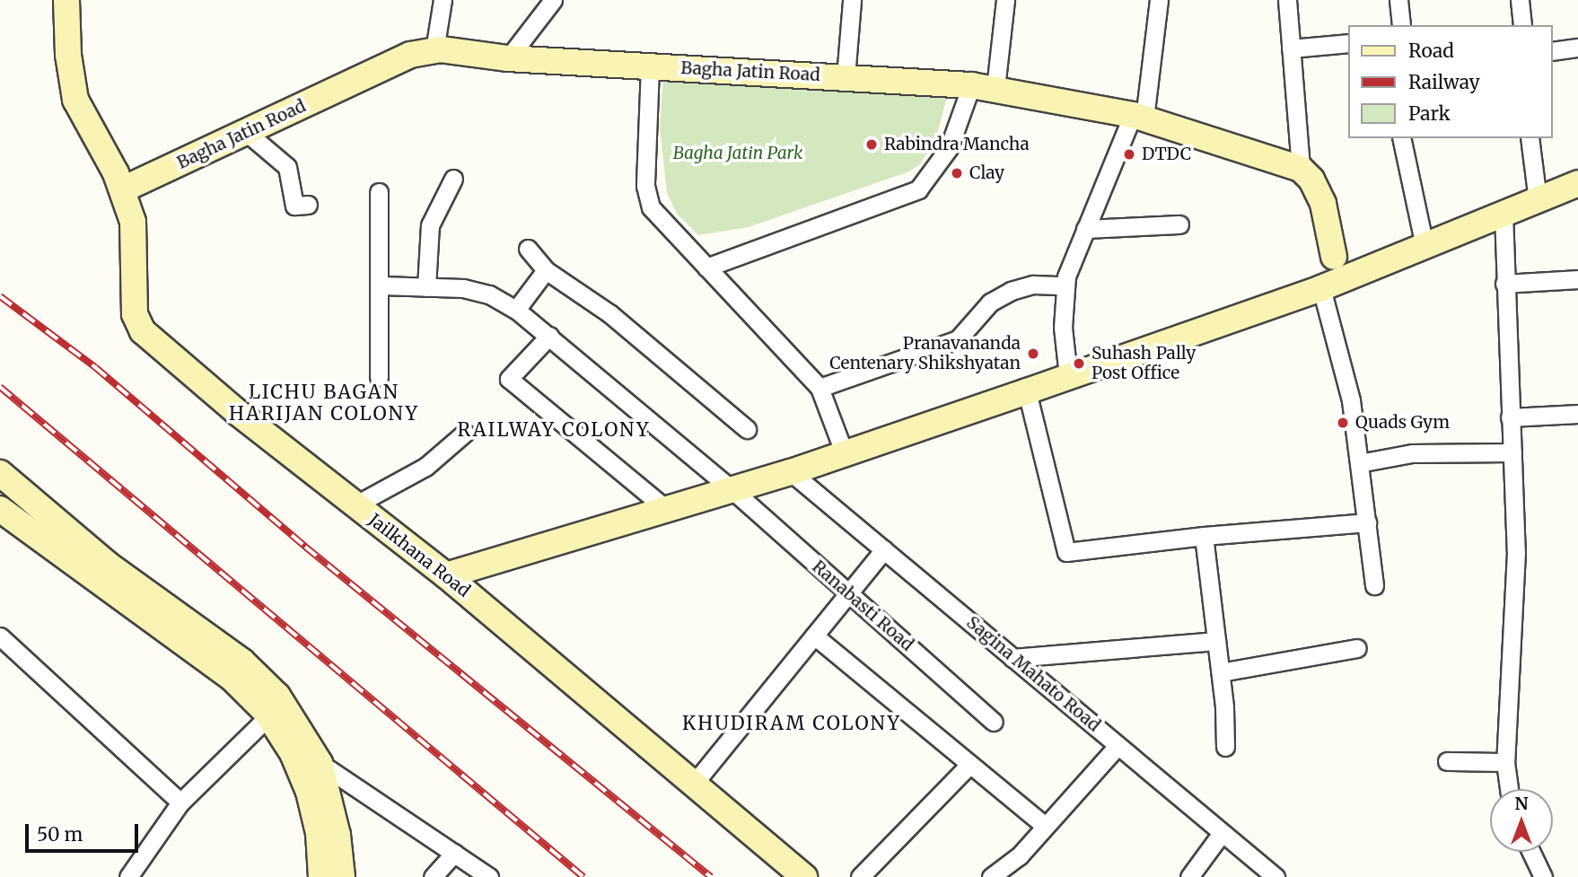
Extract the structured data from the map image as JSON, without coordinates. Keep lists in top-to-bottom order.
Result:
{
  "streets": {
    "street": [
      "Bagha Jatin Road",
      "Jailkhana Road",
      "Ranabasti Road",
      "Sagina Mahato Road"
    ]
  },
  "crossings": [
    ["Bagha Jatin Road", "Jailkhana Road"]
  ],
  "districts": ["LICHU BAGAN HARIJAN COLONY", "RAILWAY COLONY", "KHUDIRAM COLONY"],
  "parks": ["Bagha Jatin Park"],
  "places": [
    "Rabindra Mancha",
    "DTDC",
    "Clay",
    "Pranavananda Centenary Shikshyatan",
    "Suhash Pally Post Office",
    "Quads Gym"
  ],
  "legend": ["Road", "Railway", "Park"],
  "scale_bar": "50 m",
  "north": "top"
}
